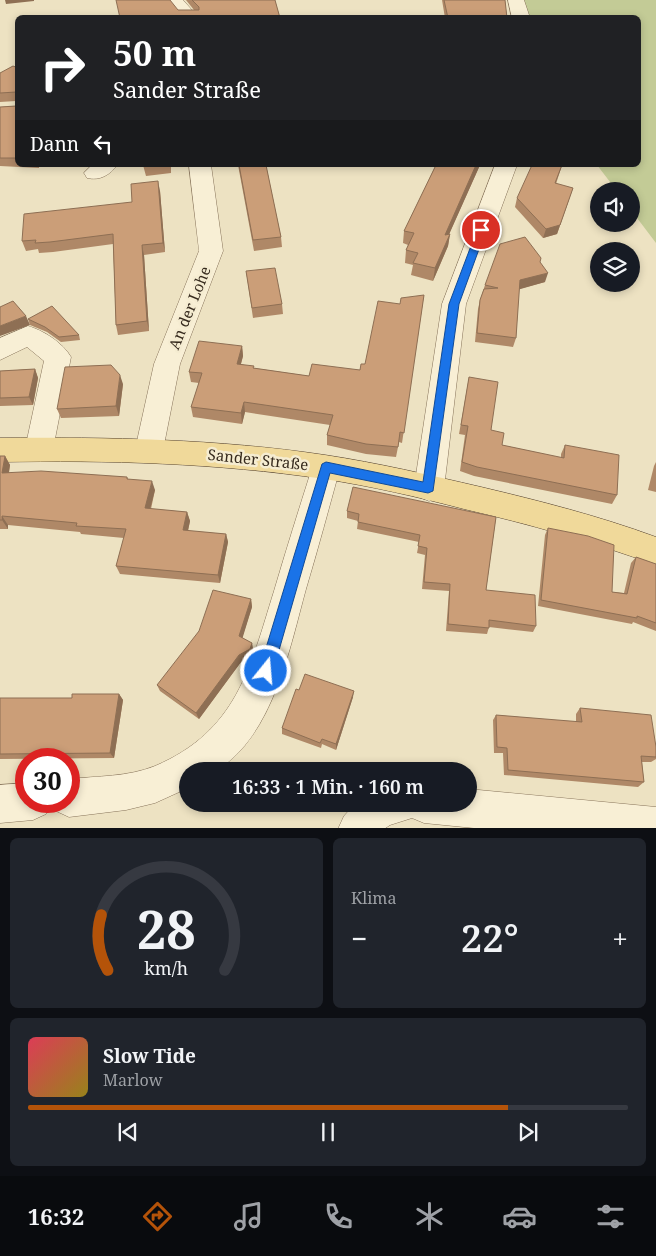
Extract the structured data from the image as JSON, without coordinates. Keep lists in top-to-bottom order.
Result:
{
  "streets": {
    "main road": ["Sander Straße"],
    "street": ["An der Lohe"]
  },
  "crossings": [
    ["An der Lohe", "Sander Straße"]
  ],
  "page": {
    "turn": ["50 m", "Sander Straße"],
    "then": "Dann",
    "limit": "30",
    "trip": "16:33 · 1 Min. · 160 m",
    "tile": "Klima",
    "heat": ["−", "22°", "+"],
    "song": ["Slow Tide", "Marlow"],
    "tabs": "16:32",
    "gauge": ["28", "km/h"]
  }
}
